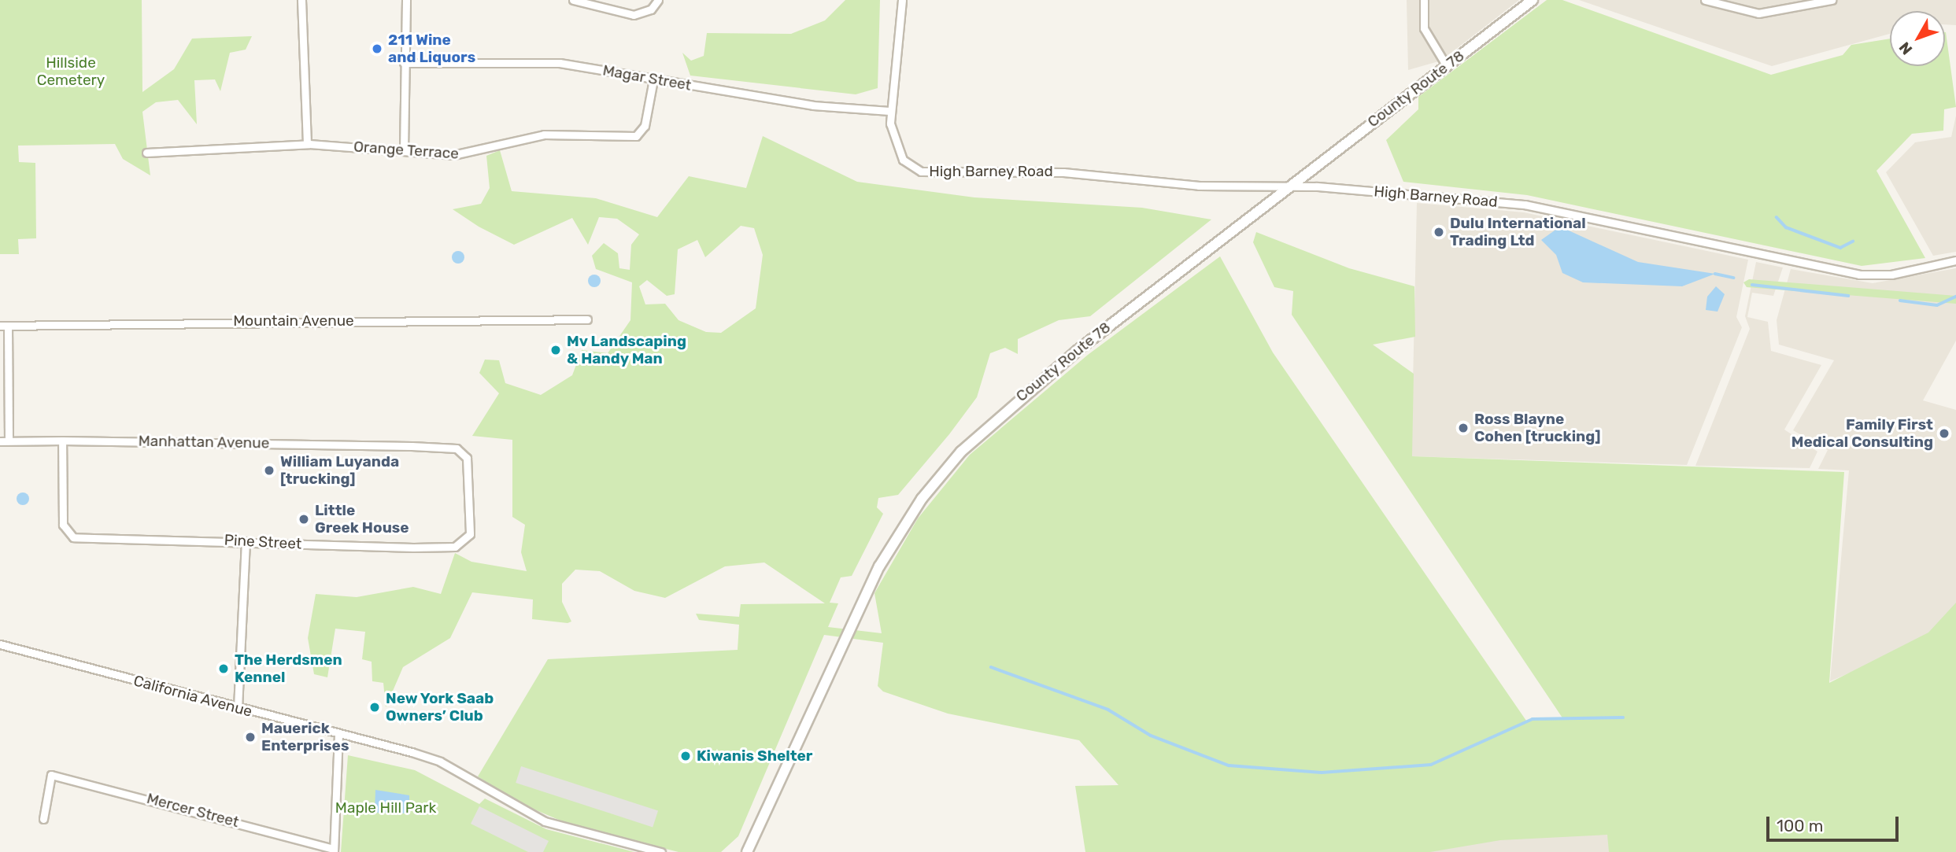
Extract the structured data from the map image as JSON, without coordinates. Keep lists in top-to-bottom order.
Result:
{
  "streets": {
    "street": [
      "Magar Street",
      "County Route 78",
      "Orange Terrace",
      "High Barney Road",
      "Mountain Avenue",
      "Manhattan Avenue",
      "Pine Street",
      "California Avenue",
      "Mercer Street"
    ]
  },
  "crossings": [
    ["Magar Street", "Orange Terrace"],
    ["Magar Street", "High Barney Road"],
    ["County Route 78", "High Barney Road"],
    ["Manhattan Avenue", "Pine Street"]
  ],
  "parks": ["Hillside Cemetery", "Maple Hill Park"],
  "places": [
    "211 Wine and Liquors",
    "Dulu International Trading Ltd",
    "Mv Landscaping & Handy Man",
    "Ross Blayne Cohen [trucking]",
    "Family First Medical Consulting",
    "William Luyanda [trucking]",
    "Little Greek House",
    "The Herdsmen Kennel",
    "New York Saab Owners’ Club",
    "Mauerick Enterprises",
    "Kiwanis Shelter"
  ],
  "scale_bar": "100 m",
  "north": "bottom left"
}
